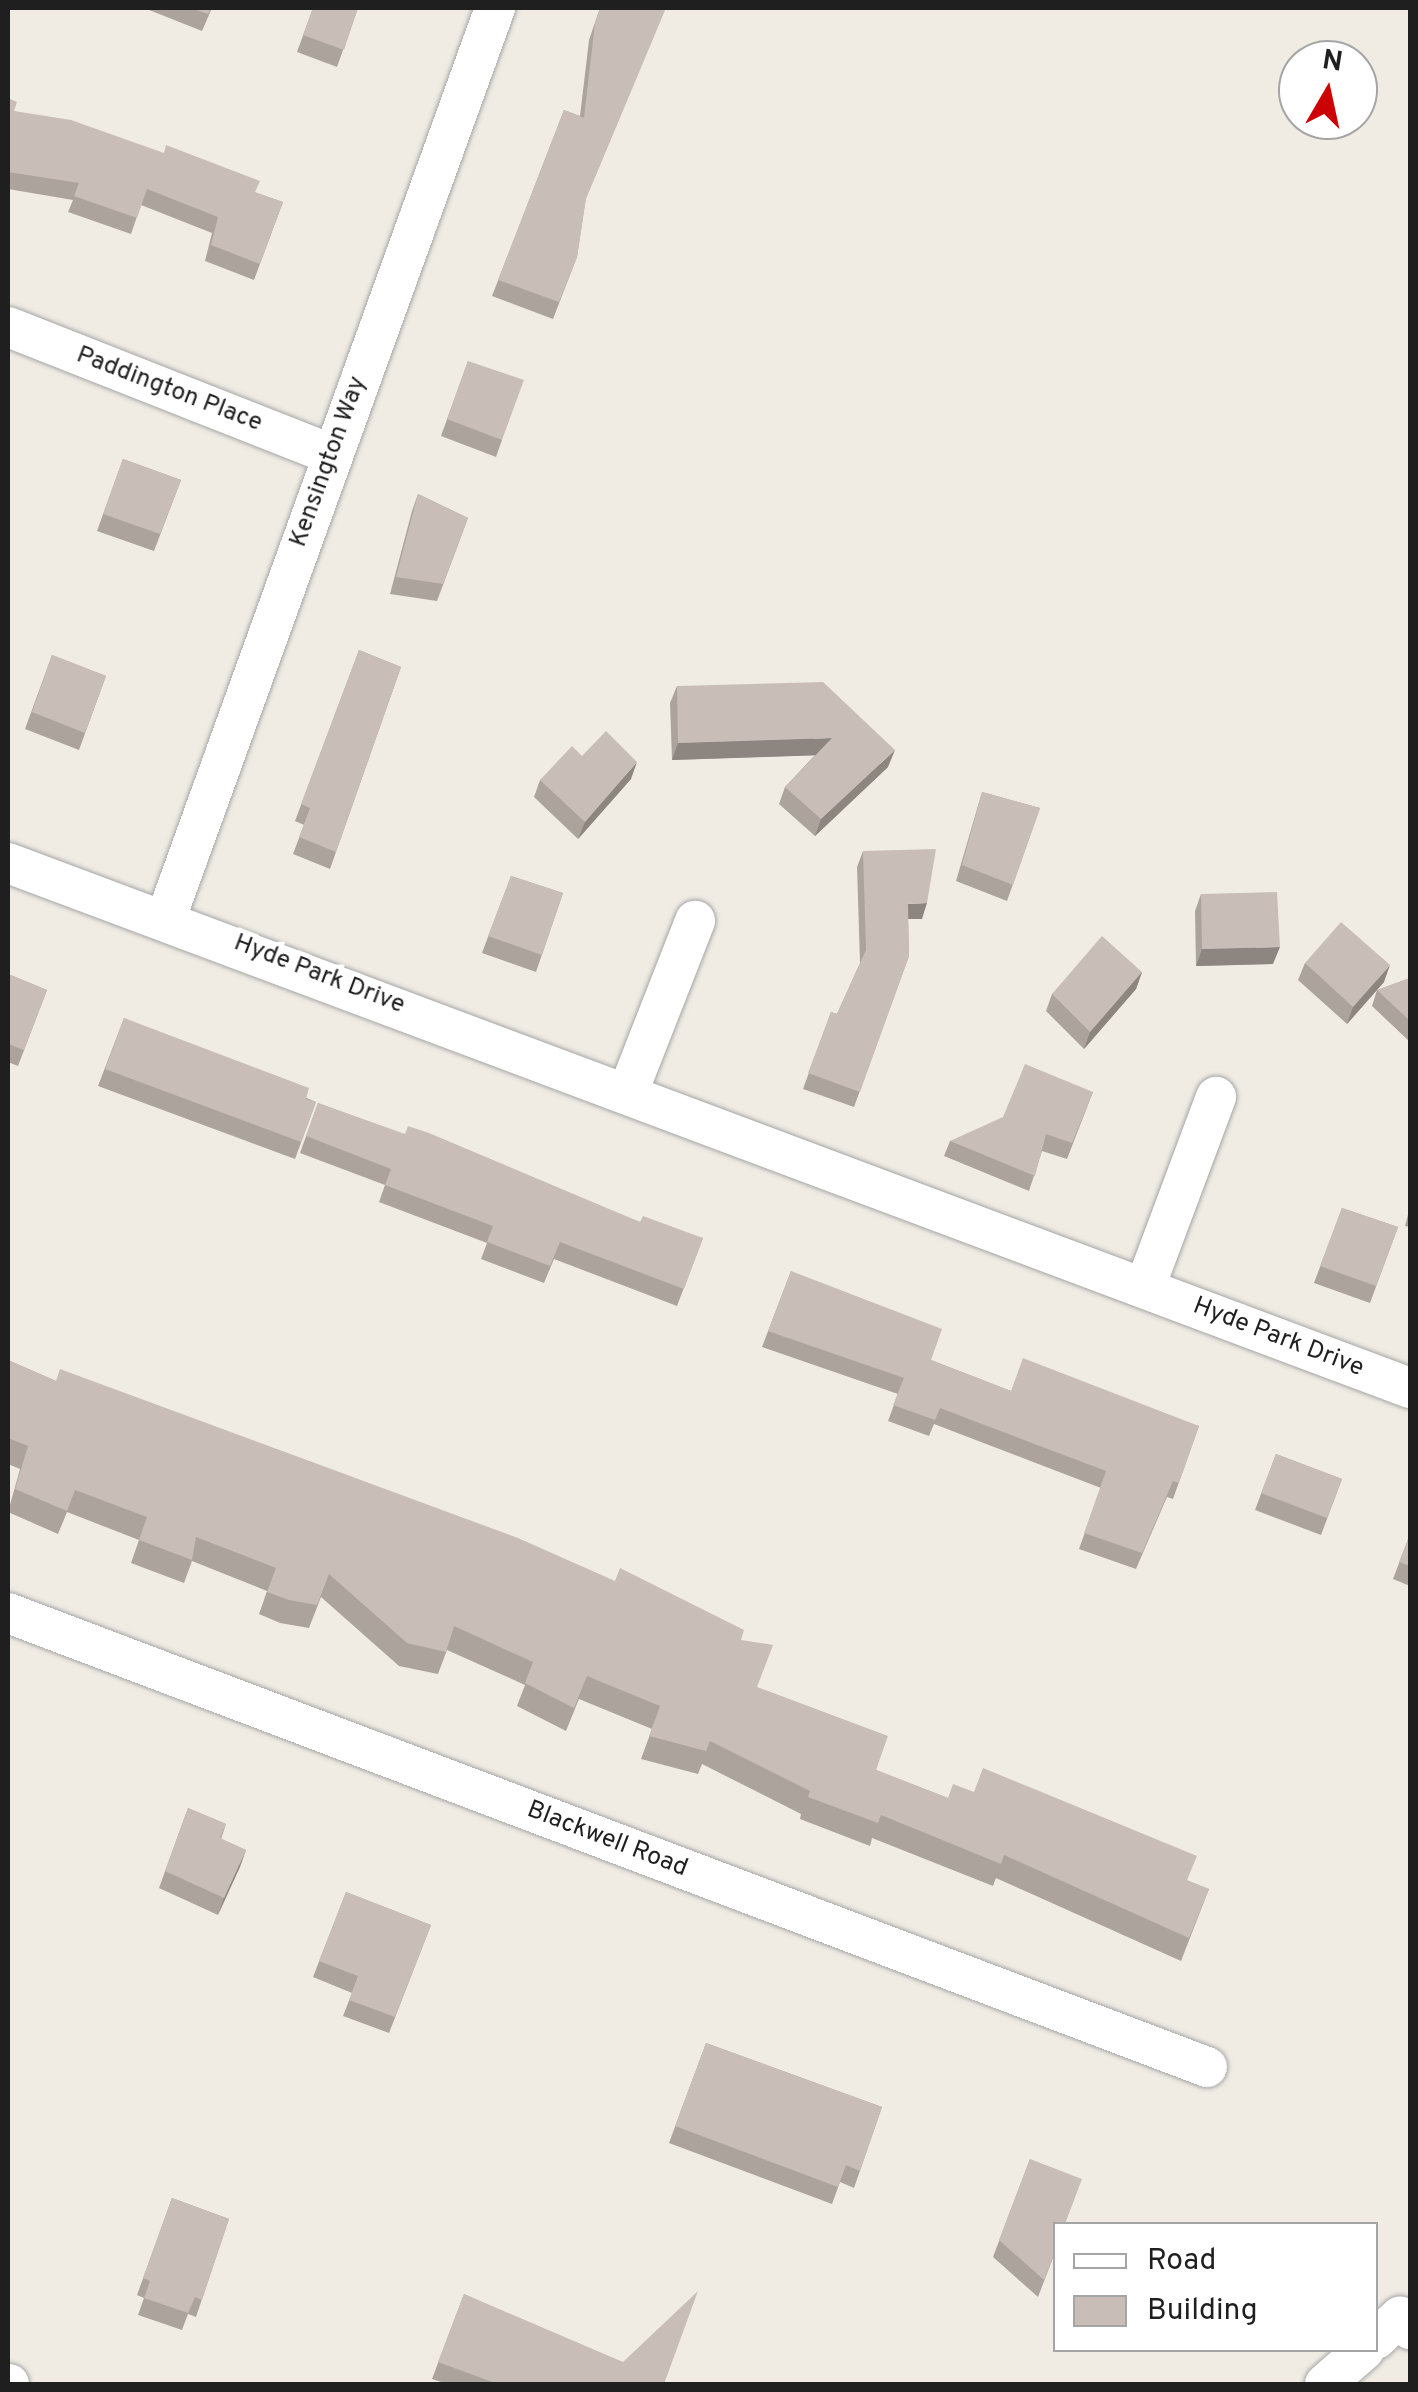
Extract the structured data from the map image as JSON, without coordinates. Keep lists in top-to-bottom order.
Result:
{
  "streets": {
    "street": [
      "Paddington Place",
      "Kensington Way",
      "Hyde Park Drive",
      "Blackwell Road"
    ]
  },
  "crossings": [
    ["Paddington Place", "Kensington Way"],
    ["Kensington Way", "Hyde Park Drive"]
  ],
  "legend": ["Road", "Building"],
  "north": "top"
}
